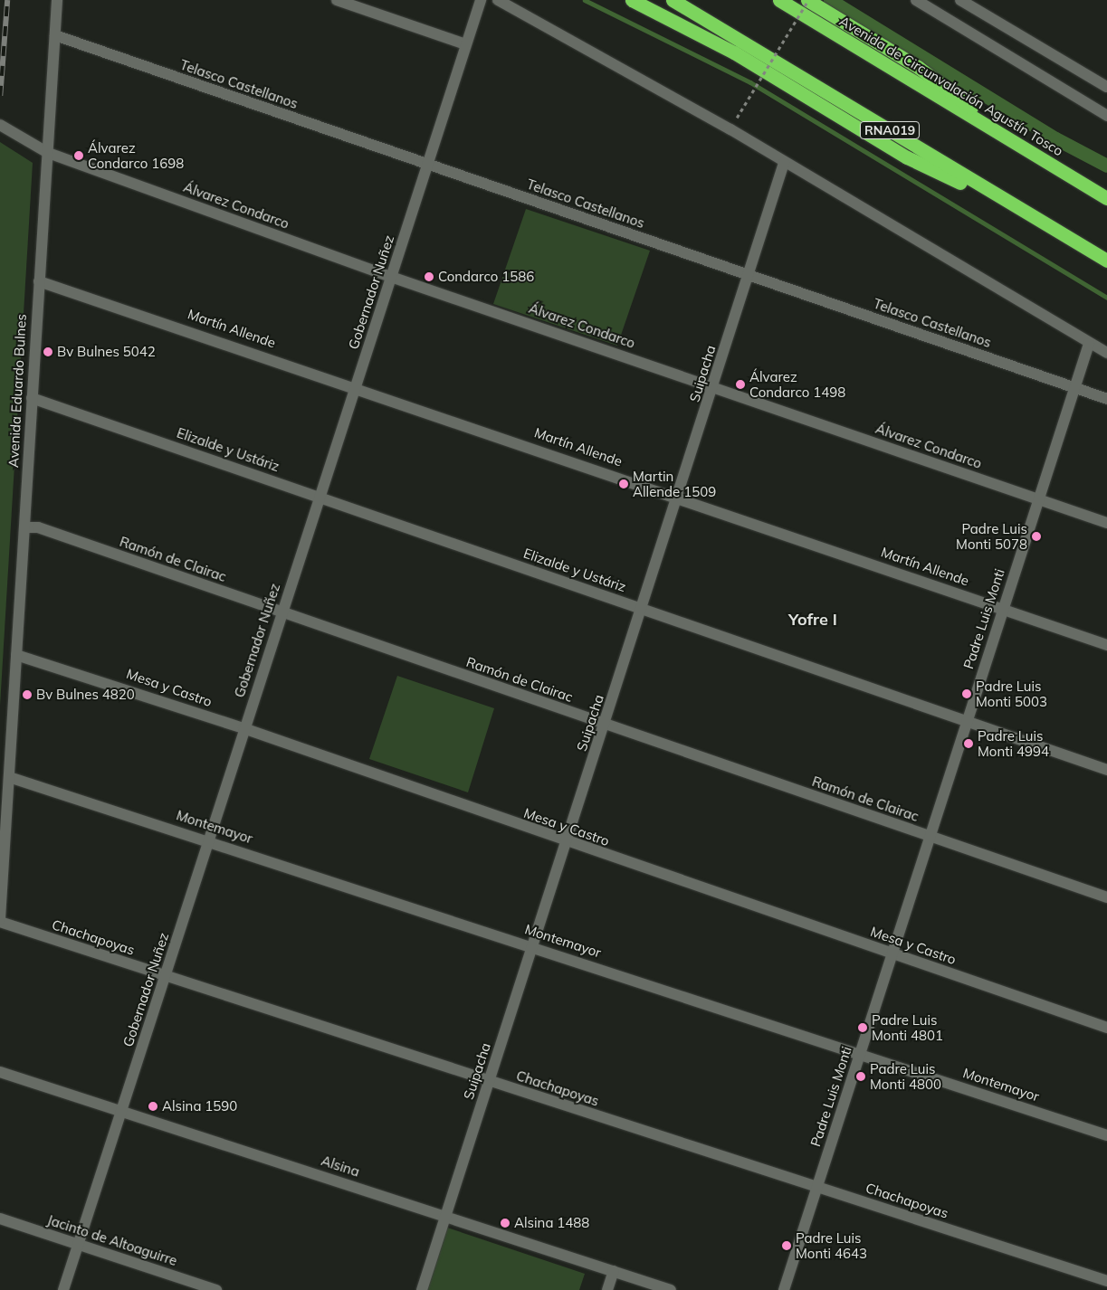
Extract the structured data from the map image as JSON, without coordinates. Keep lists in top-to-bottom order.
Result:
{
  "streets": {
    "highway": ["Avenida de Circunvalación Agustín Tosco", "RNA019"],
    "street": [
      "Telasco Castellanos",
      "Álvarez Condarco",
      "Gobernador Nuñez",
      "Martín Allende",
      "Suipacha",
      "Avenida Eduardo Bulnes",
      "Elizalde y Ustáriz",
      "Ramón de Clairac",
      "Padre Luis Monti",
      "Mesa y Castro",
      "Montemayor",
      "Chachapoyas",
      "Alsina",
      "Jacinto de Altoaguirre"
    ]
  },
  "crossings": [
    ["Telasco Castellanos", "Gobernador Nuñez"],
    ["Telasco Castellanos", "Suipacha"],
    ["Telasco Castellanos", "Avenida Eduardo Bulnes"],
    ["Telasco Castellanos", "Padre Luis Monti"],
    ["Álvarez Condarco", "Gobernador Nuñez"],
    ["Álvarez Condarco", "Suipacha"],
    ["Álvarez Condarco", "Avenida Eduardo Bulnes"],
    ["Álvarez Condarco", "Padre Luis Monti"],
    ["Gobernador Nuñez", "Martín Allende"],
    ["Gobernador Nuñez", "Elizalde y Ustáriz"],
    ["Gobernador Nuñez", "Ramón de Clairac"],
    ["Gobernador Nuñez", "Mesa y Castro"],
    ["Gobernador Nuñez", "Montemayor"],
    ["Gobernador Nuñez", "Chachapoyas"],
    ["Gobernador Nuñez", "Alsina"],
    ["Gobernador Nuñez", "Jacinto de Altoaguirre"],
    ["Martín Allende", "Suipacha"],
    ["Martín Allende", "Avenida Eduardo Bulnes"],
    ["Martín Allende", "Padre Luis Monti"],
    ["Suipacha", "Elizalde y Ustáriz"],
    ["Suipacha", "Ramón de Clairac"],
    ["Suipacha", "Mesa y Castro"],
    ["Suipacha", "Montemayor"],
    ["Suipacha", "Chachapoyas"],
    ["Suipacha", "Alsina"],
    ["Avenida Eduardo Bulnes", "Elizalde y Ustáriz"],
    ["Avenida Eduardo Bulnes", "Ramón de Clairac"],
    ["Avenida Eduardo Bulnes", "Mesa y Castro"],
    ["Avenida Eduardo Bulnes", "Montemayor"],
    ["Avenida Eduardo Bulnes", "Chachapoyas"],
    ["Elizalde y Ustáriz", "Padre Luis Monti"],
    ["Ramón de Clairac", "Padre Luis Monti"],
    ["Padre Luis Monti", "Mesa y Castro"],
    ["Padre Luis Monti", "Montemayor"],
    ["Padre Luis Monti", "Chachapoyas"]
  ],
  "districts": ["Yofre I"],
  "places": [
    "Álvarez Condarco 1698",
    "Condarco 1586",
    "Bv Bulnes 5042",
    "Álvarez Condarco 1498",
    "Martin Allende 1509",
    "Padre Luis Monti 5078",
    "Padre Luis Monti 5003",
    "Bv Bulnes 4820",
    "Padre Luis Monti 4994",
    "Padre Luis Monti 4801",
    "Padre Luis Monti 4800",
    "Alsina 1590",
    "Alsina 1488",
    "Padre Luis Monti 4643"
  ]
}
